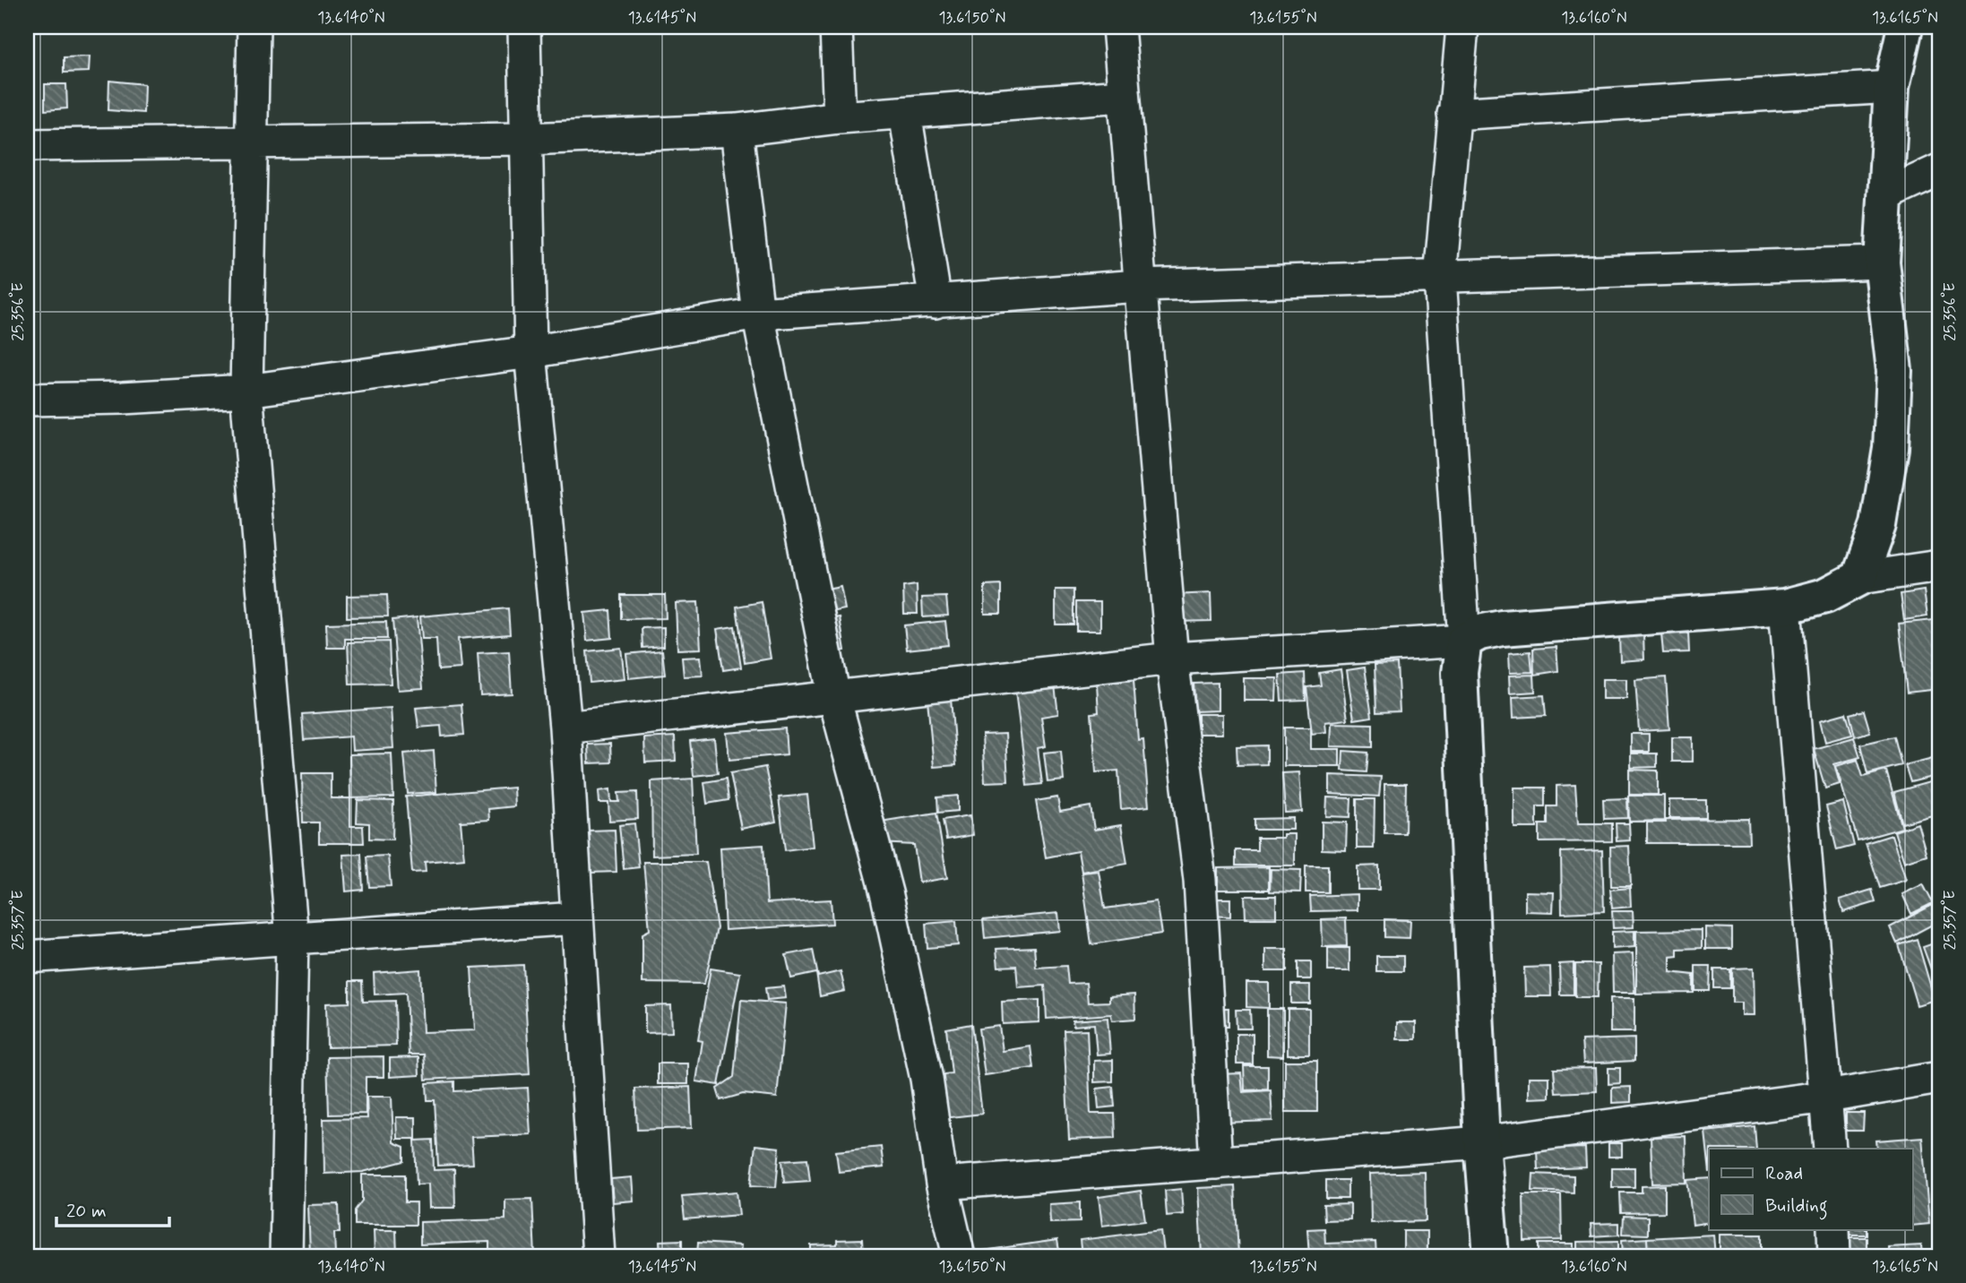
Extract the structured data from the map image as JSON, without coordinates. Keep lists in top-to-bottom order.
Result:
{
  "legend": ["Road", "Building"],
  "scale_bar": "20 m",
  "coordinates": [
    "13.6140°N",
    "13.6145°N",
    "13.6150°N",
    "13.6155°N",
    "13.6160°N",
    "13.6165°N",
    "25.356°E",
    "25.357°E"
  ]
}
